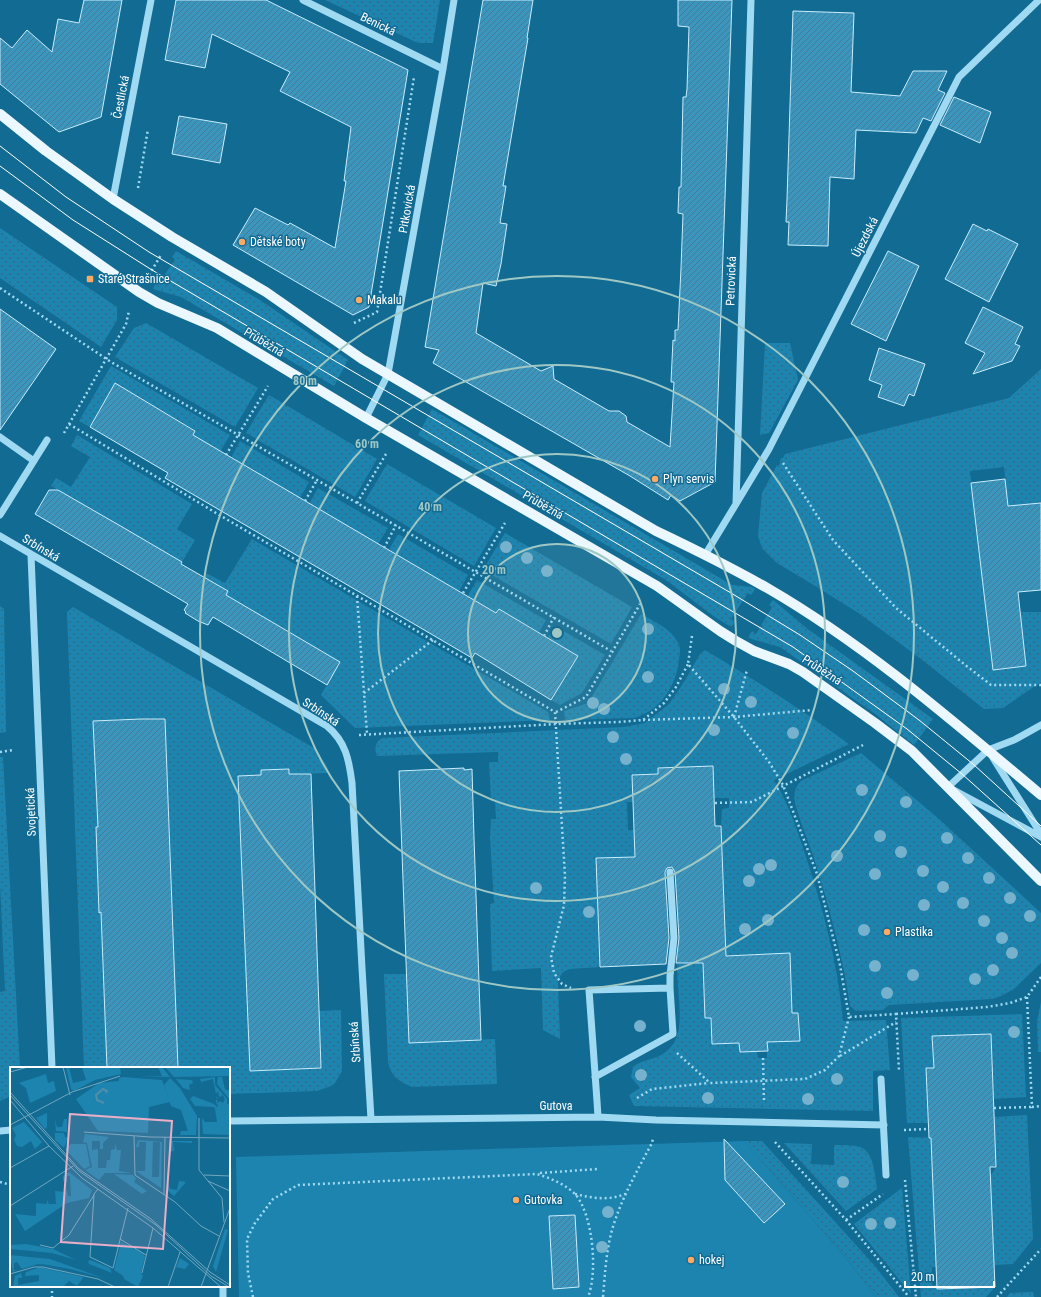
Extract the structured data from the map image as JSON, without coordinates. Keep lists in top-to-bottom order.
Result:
{
  "streets": {
    "main road": ["Průběžná"],
    "street": [
      "Benická",
      "Čestlická",
      "Pitkovická",
      "Újezdská",
      "Petrovická",
      "Srbínská",
      "Svojetická",
      "Gutova"
    ]
  },
  "crossings": [
    ["Benická", "Pitkovická"],
    ["Pitkovická", "Průběžná"],
    ["Újezdská", "Petrovická"],
    ["Srbínská", "Svojetická"],
    ["Srbínská", "Gutova"]
  ],
  "places": {
    "other": [
      "Dětské boty",
      "Makalu",
      "Plyn servis",
      "Plastika",
      "Gutovka",
      "hokej"
    ],
    "transit": ["Staré Strašnice"]
  },
  "scale_bar": "20 m",
  "rings": [
    "80 m",
    "60 m",
    "40 m",
    "20 m"
  ]
}
